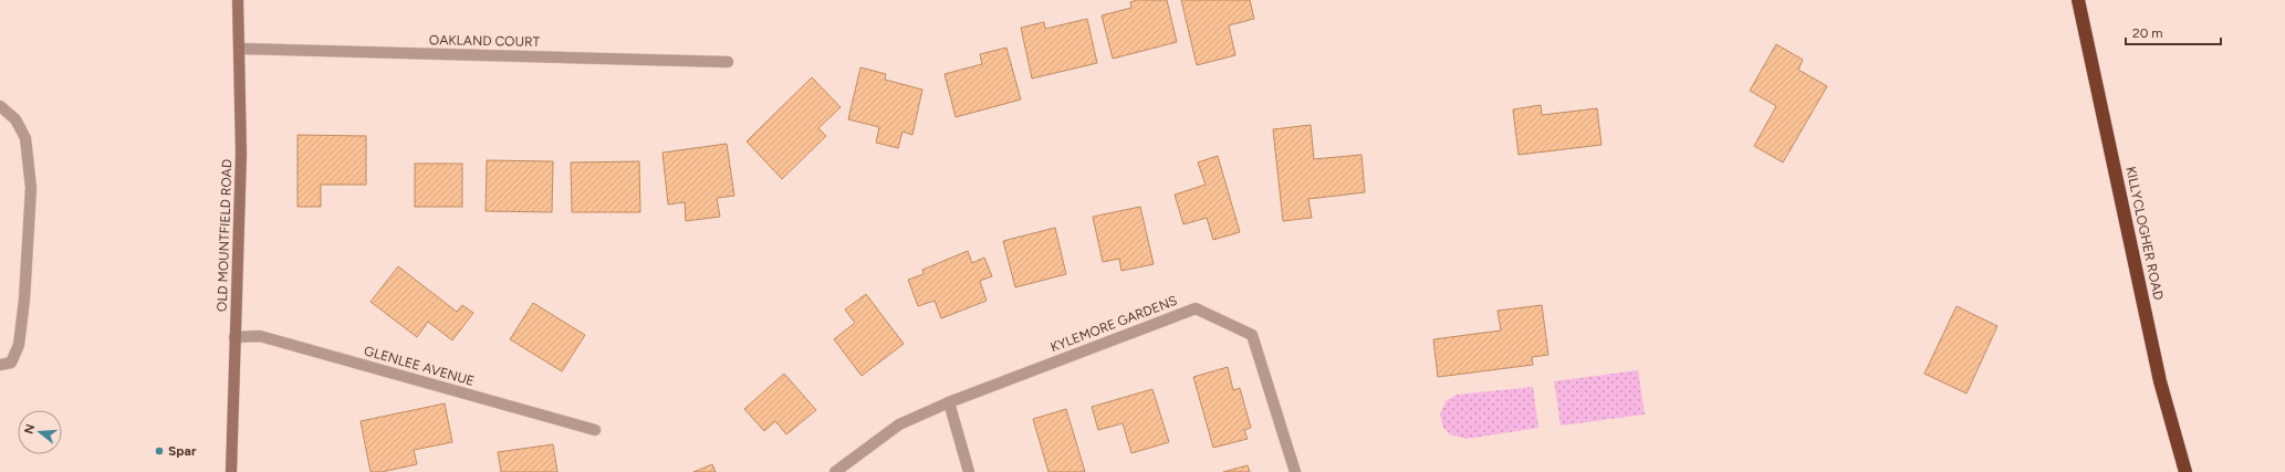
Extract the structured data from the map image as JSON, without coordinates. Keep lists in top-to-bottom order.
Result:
{
  "streets": {
    "highway": ["KILLYCLOGHER ROAD"],
    "street": [
      "OAKLAND COURT",
      "OLD MOUNTFIELD ROAD",
      "KYLEMORE GARDENS",
      "GLENLEE AVENUE"
    ]
  },
  "crossings": [
    ["OAKLAND COURT", "OLD MOUNTFIELD ROAD"],
    ["OLD MOUNTFIELD ROAD", "GLENLEE AVENUE"]
  ],
  "places": ["Spar"],
  "scale_bar": "20 m",
  "north": "left"
}
